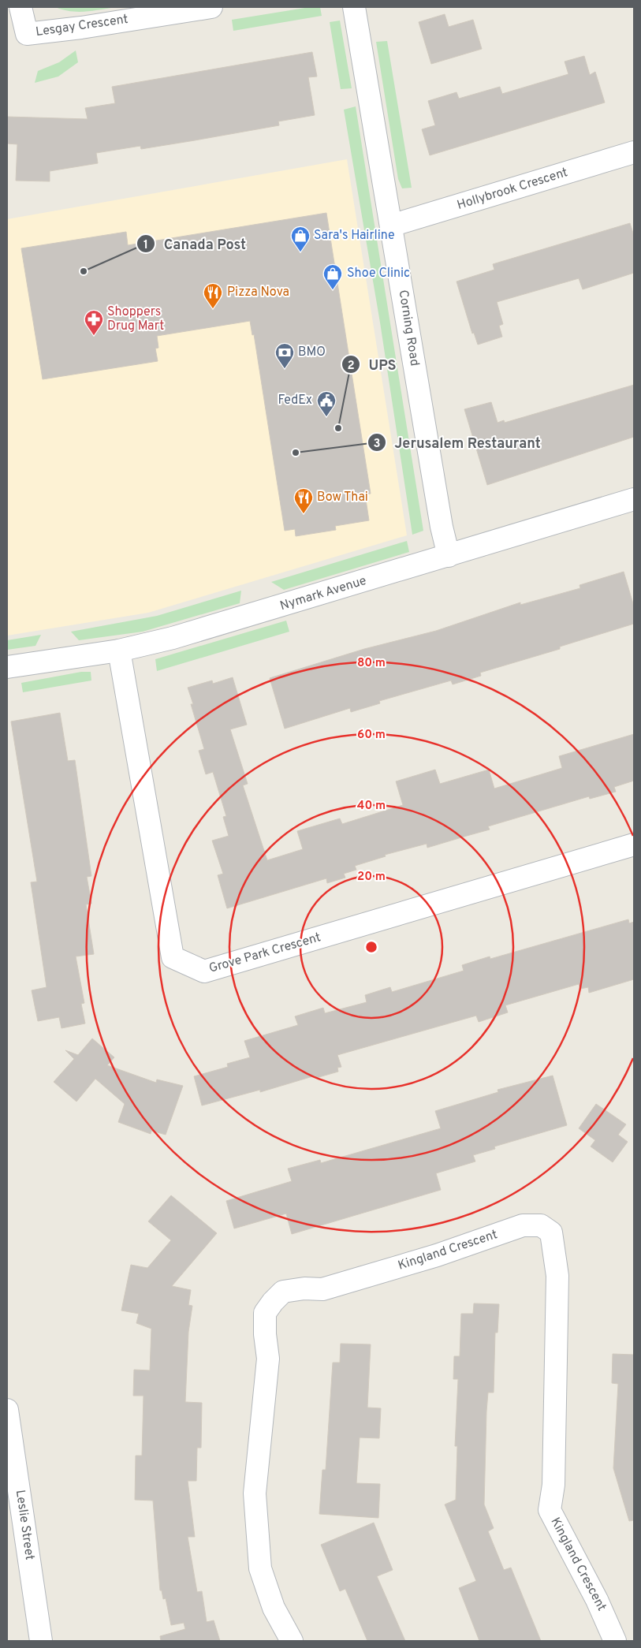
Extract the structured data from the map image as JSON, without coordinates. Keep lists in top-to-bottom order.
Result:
{
  "streets": {
    "street": [
      "Lesgay Crescent",
      "Hollybrook Crescent",
      "Corning Road",
      "Nymark Avenue",
      "Grove Park Crescent",
      "Kingland Crescent",
      "Leslie Street"
    ]
  },
  "crossings": [
    ["Hollybrook Crescent", "Corning Road"],
    ["Corning Road", "Nymark Avenue"],
    ["Nymark Avenue", "Grove Park Crescent"]
  ],
  "places": {
    "shop": ["Sara's Hairline", "Shoe Clinic"],
    "other": ["Canada Post", "UPS", "Jerusalem Restaurant"],
    "restaurant": ["Pizza Nova", "Bow Thai"],
    "pharmacy": ["Shoppers Drug Mart"],
    "bank": ["BMO"],
    "public building": ["FedEx"]
  },
  "rings": [
    "80 m",
    "60 m",
    "40 m",
    "20 m"
  ]
}
